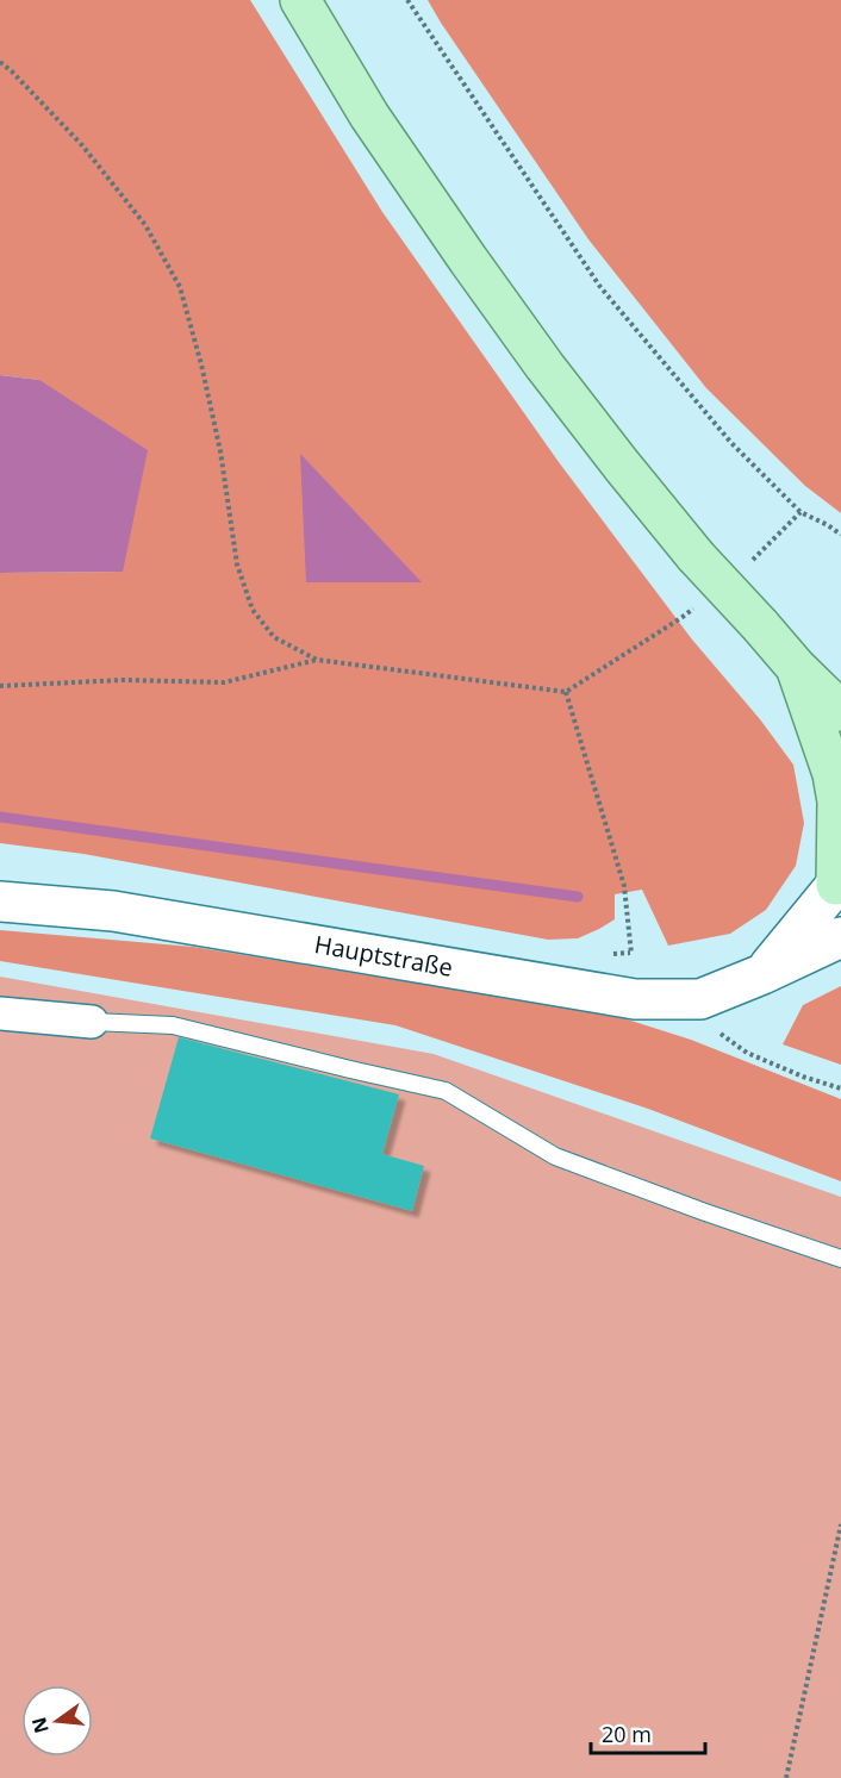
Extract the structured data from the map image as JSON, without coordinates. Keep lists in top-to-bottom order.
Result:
{
  "streets": {
    "street": ["Hauptstraße"]
  },
  "scale_bar": "20 m",
  "north": "left"
}
